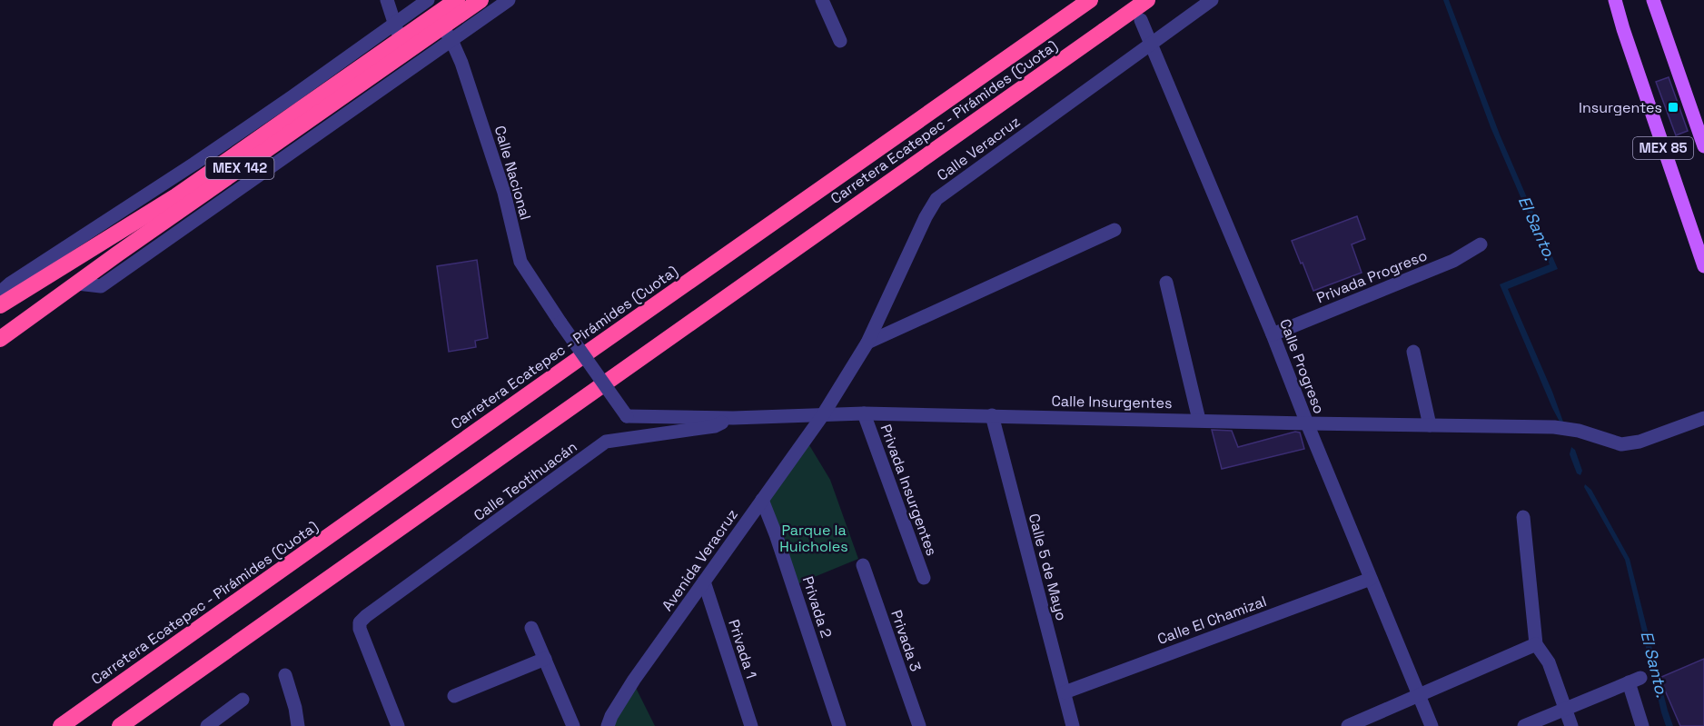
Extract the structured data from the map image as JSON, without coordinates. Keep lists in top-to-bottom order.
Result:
{
  "streets": {
    "highway": ["Carretera Ecatepec - Pirámides (Cuota)", "MEX 142"],
    "main road": ["MEX 85"],
    "street": [
      "Calle Veracruz",
      "Calle Nacional",
      "Privada Progreso",
      "Calle Progreso",
      "Calle Insurgentes",
      "Calle Teotihuacán",
      "Privada Insurgentes",
      "Avenida Veracruz",
      "Calle 5 de Mayo",
      "Privada 2",
      "Calle El Chamizal",
      "Privada 3",
      "Privada 1"
    ]
  },
  "crossings": [
    ["Calle Veracruz", "Calle Progreso"],
    ["Calle Veracruz", "Calle Insurgentes"],
    ["Calle Veracruz", "Avenida Veracruz"],
    ["MEX 142", "Calle Nacional"],
    ["Calle Nacional", "Calle Insurgentes"],
    ["Privada Progreso", "Calle Progreso"],
    ["Calle Progreso", "Calle Insurgentes"],
    ["Calle Progreso", "Calle El Chamizal"],
    ["Calle Insurgentes", "Calle Teotihuacán"],
    ["Calle Insurgentes", "Privada Insurgentes"],
    ["Calle Insurgentes", "Avenida Veracruz"],
    ["Calle Insurgentes", "Calle 5 de Mayo"],
    ["Avenida Veracruz", "Privada 2"],
    ["Avenida Veracruz", "Privada 1"],
    ["Calle 5 de Mayo", "Calle El Chamizal"]
  ],
  "water": ["El Santo."],
  "parks": ["Parque la Huicholes"],
  "places": {
    "transit": ["Insurgentes"]
  }
}
